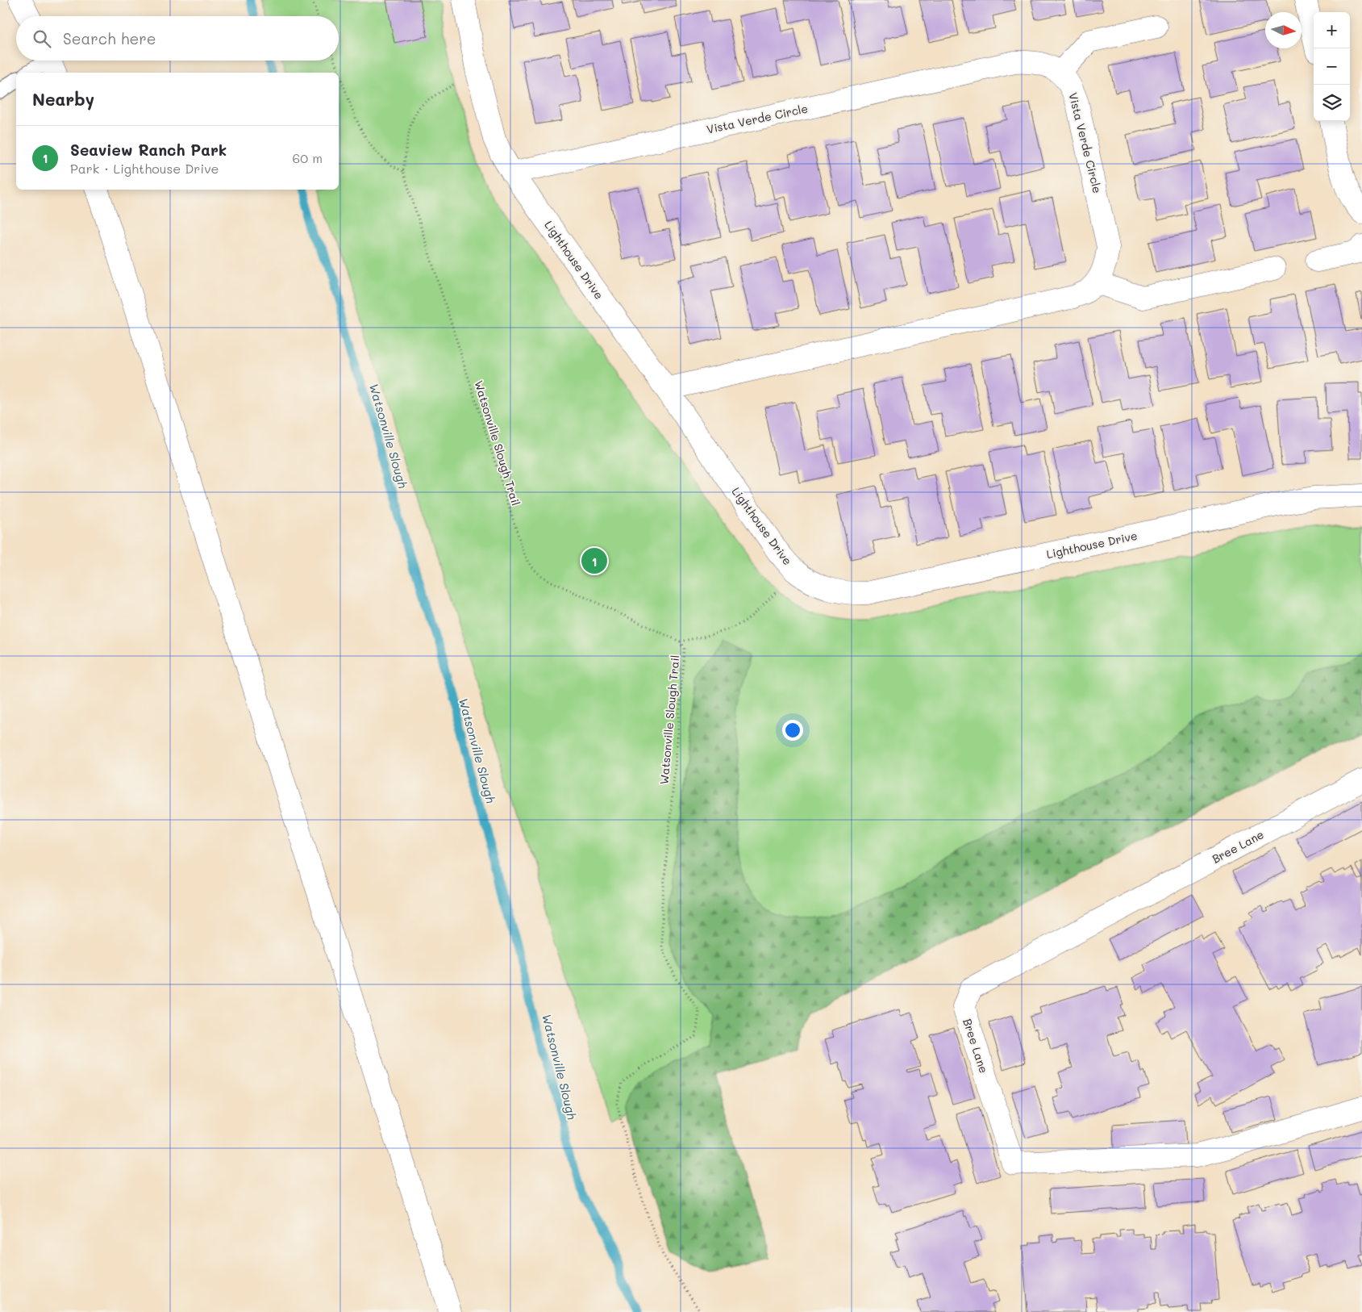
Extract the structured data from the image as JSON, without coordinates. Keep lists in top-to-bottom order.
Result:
{
  "streets": {
    "street": ["Vista Verde Circle", "Lighthouse Drive", "Bree Lane"],
    "path": ["Watsonville Slough Trail"]
  },
  "crossings": [
    ["Vista Verde Circle", "Lighthouse Drive"]
  ],
  "water": ["Watsonville Slough"],
  "north": "right",
  "page": {
    "map_buttons": ["+", "−"],
    "search": "Search here",
    "heading": "Nearby",
    "list": [
      {
        "mark": "1",
        "name": "Seaview Ranch Park",
        "note": "Park · Lighthouse Drive",
        "value": "60 m"
      }
    ],
    "pins": "1"
  }
}
